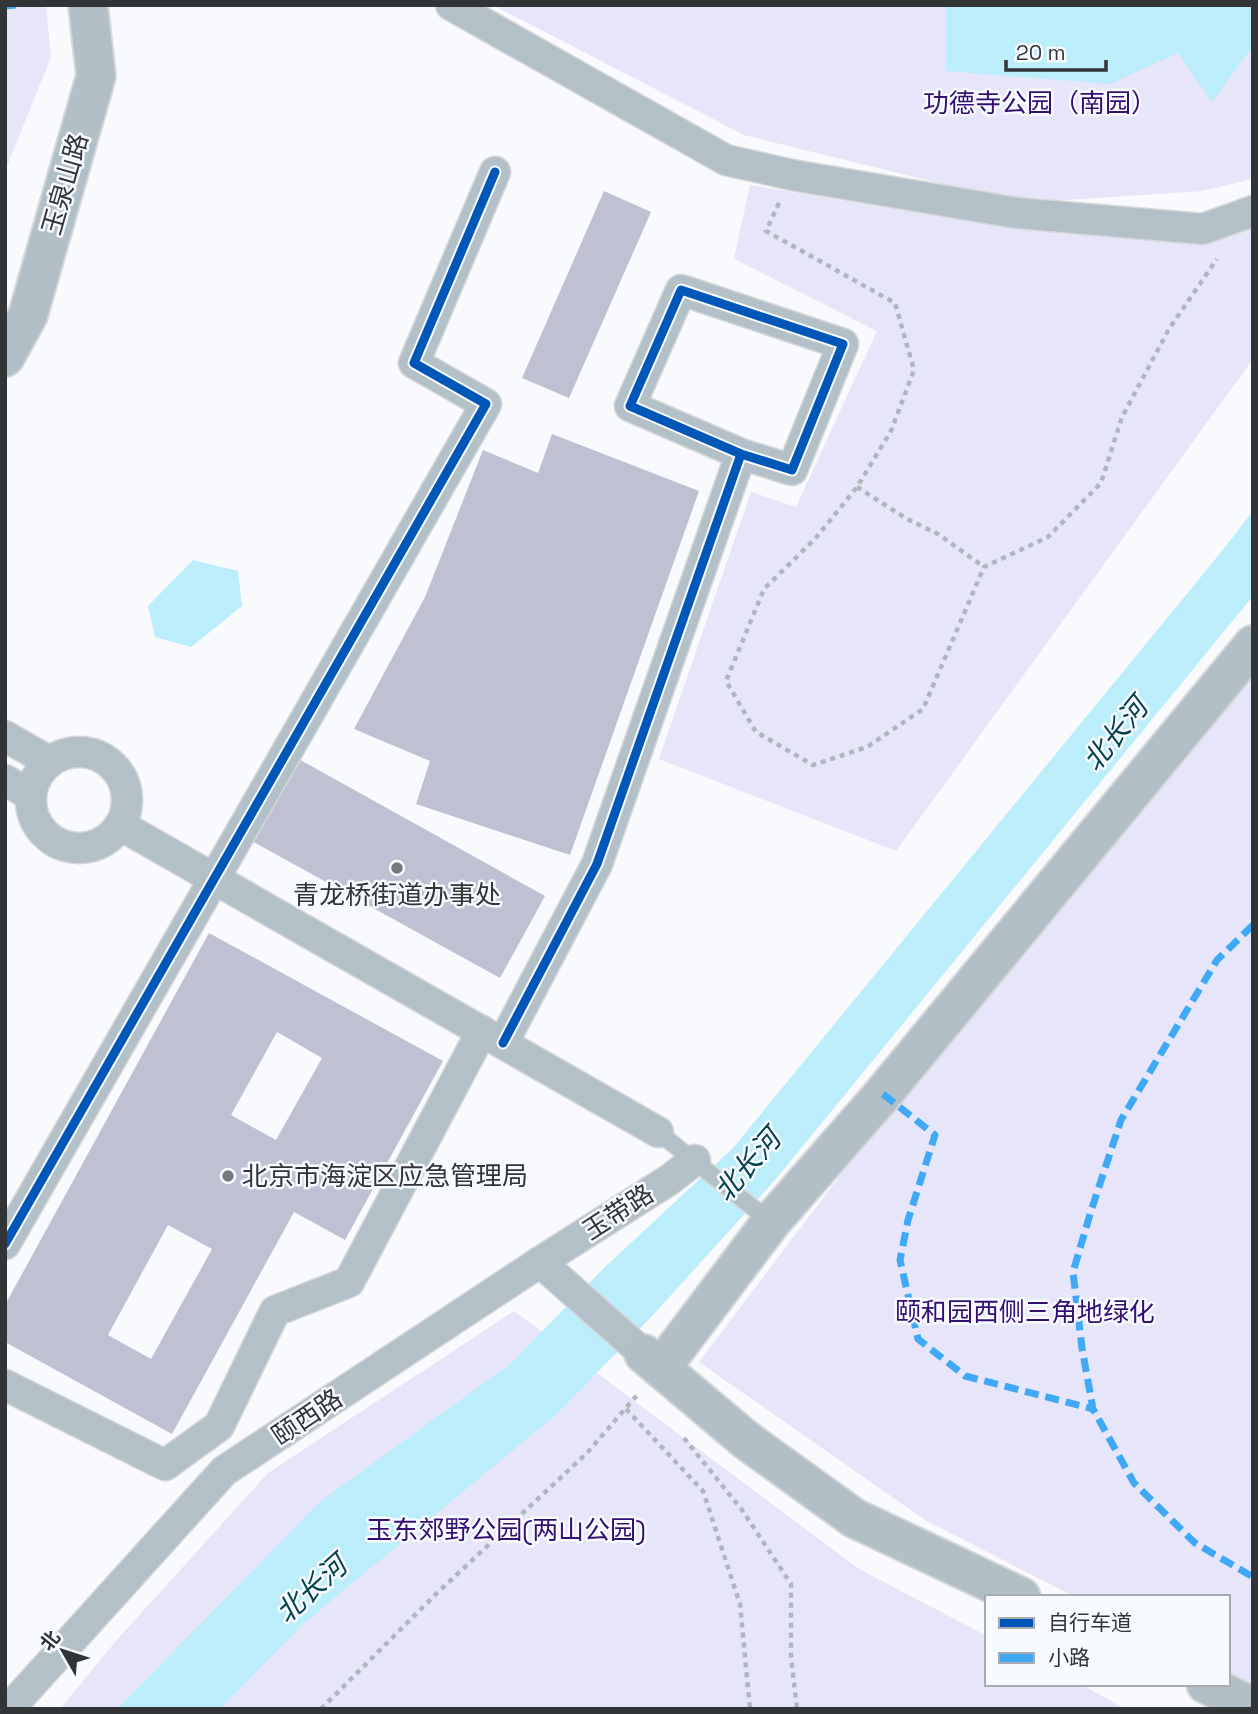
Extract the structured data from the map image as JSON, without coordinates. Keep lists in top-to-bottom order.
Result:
{
  "streets": {
    "street": ["玉泉山路", "玉带路", "颐西路"]
  },
  "crossings": [
    ["玉带路", "颐西路"]
  ],
  "water": ["北长河"],
  "parks": ["功德寺公园（南园）", "颐和园西侧三角地绿化", "玉东郊野公园(两山公园)"],
  "places": ["青龙桥街道办事处", "北京市海淀区应急管理局"],
  "legend": ["自行车道", "小路"],
  "scale_bar": "20 m",
  "north": "top left"
}
